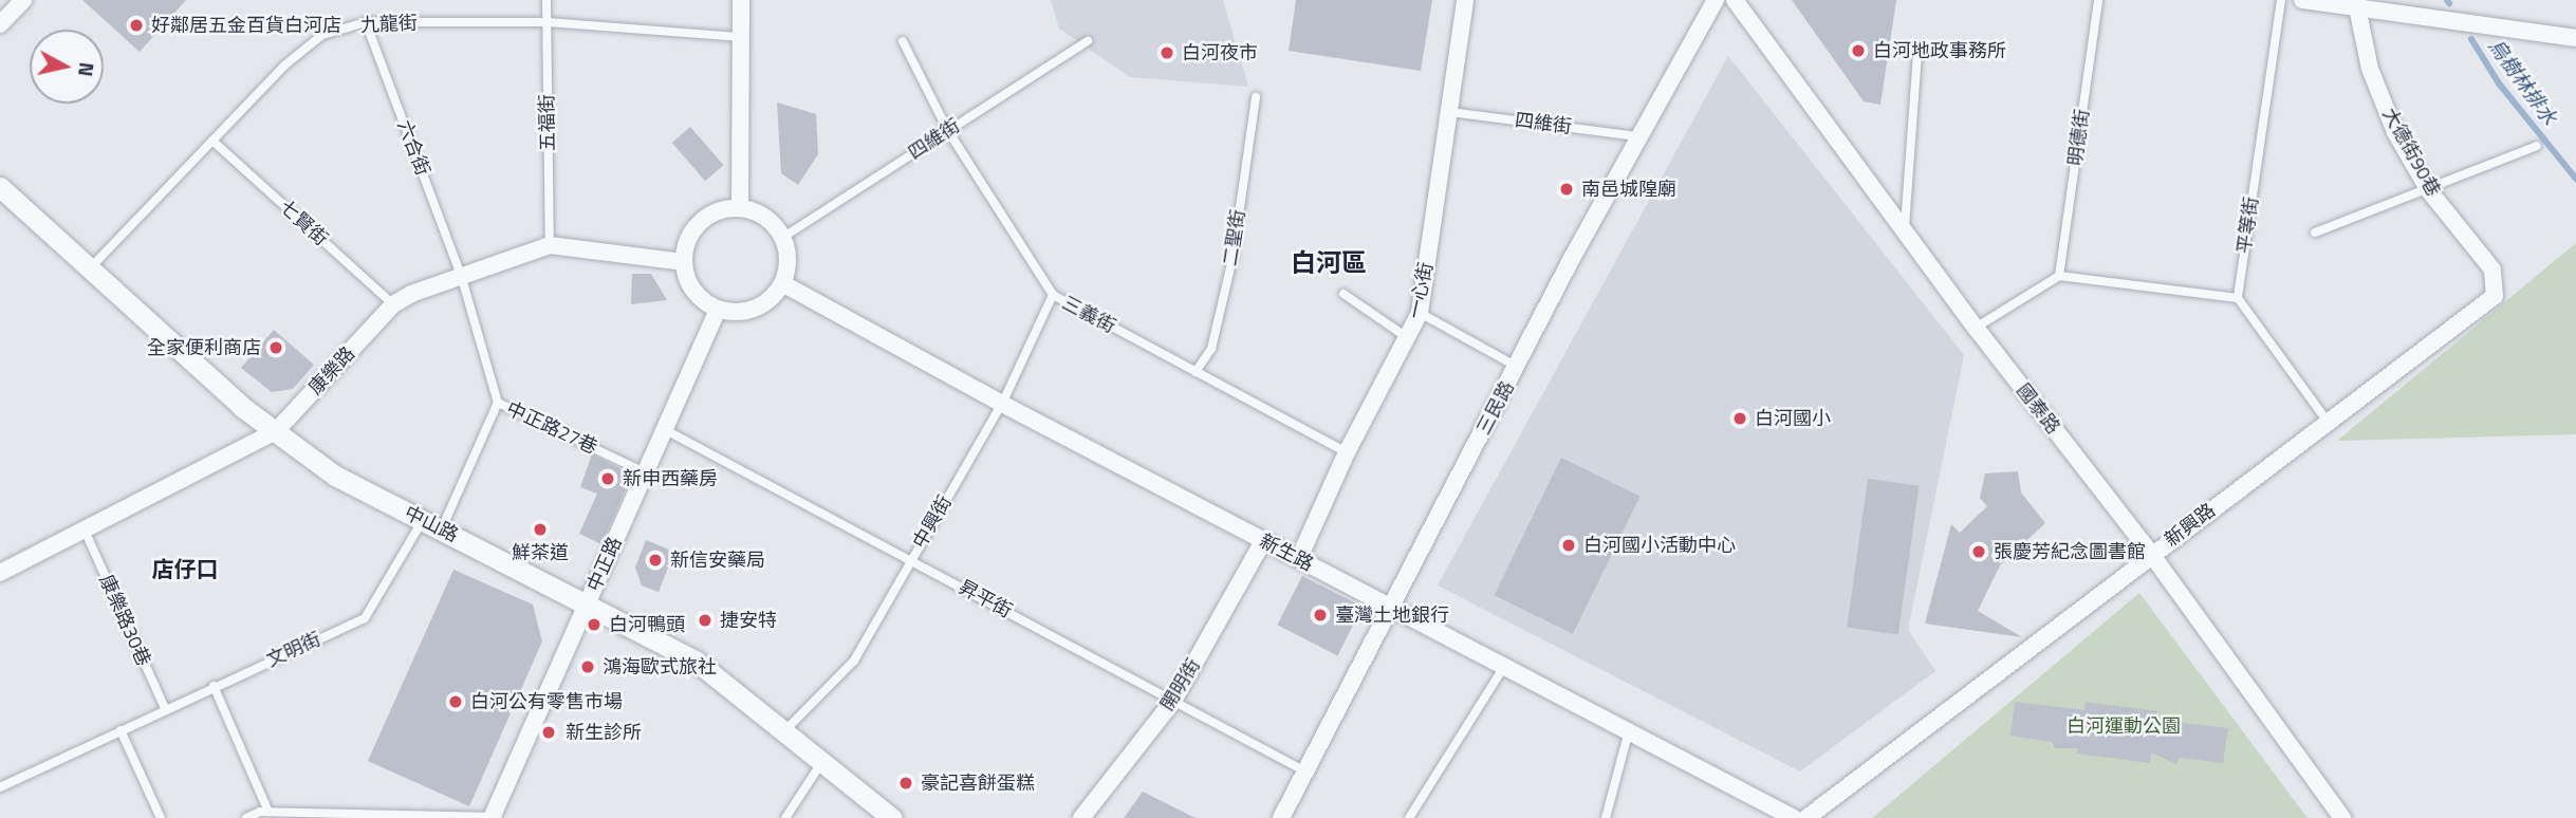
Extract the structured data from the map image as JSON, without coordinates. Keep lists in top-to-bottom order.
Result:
{
  "streets": {
    "street": [
      "大德街90巷",
      "一心街",
      "康樂路",
      "三民路",
      "國泰路",
      "中山路",
      "新興路",
      "新生路",
      "中正路",
      "開明街"
    ],
    "lane": [
      "九龍街",
      "五福街",
      "四維街",
      "明德街",
      "六合街",
      "七賢街",
      "平等街",
      "二聖街",
      "三義街",
      "中正路27巷",
      "中興街",
      "昇平街",
      "康樂路30巷",
      "文明街"
    ]
  },
  "crossings": [
    ["九龍街", "五福街"],
    ["九龍街", "六合街"],
    ["九龍街", "七賢街"],
    ["九龍街", "中山路"],
    ["五福街", "康樂路"],
    ["四維街", "一心街"],
    ["四維街", "三義街"],
    ["四維街", "康樂路"],
    ["四維街", "三民路"],
    ["四維街", "新生路"],
    ["四維街", "中正路"],
    ["六合街", "康樂路"],
    ["六合街", "中正路27巷"],
    ["大德街90巷", "新興路"],
    ["七賢街", "康樂路"],
    ["二聖街", "三義街"],
    ["一心街", "三義街"],
    ["一心街", "新生路"],
    ["三義街", "中興街"],
    ["康樂路", "中正路27巷"],
    ["康樂路", "中山路"],
    ["康樂路", "新生路"],
    ["康樂路", "中正路"],
    ["康樂路", "康樂路30巷"],
    ["三民路", "新生路"],
    ["三民路", "昇平街"],
    ["國泰路", "新興路"],
    ["中正路27巷", "中正路"],
    ["中正路27巷", "文明街"],
    ["中興街", "中山路"],
    ["中興街", "新生路"],
    ["中興街", "昇平街"],
    ["中山路", "中正路"],
    ["中山路", "文明街"],
    ["新生路", "中正路"],
    ["新生路", "開明街"],
    ["中正路", "昇平街"],
    ["昇平街", "開明街"],
    ["康樂路30巷", "文明街"]
  ],
  "districts": ["白河區", "店仔口"],
  "water": ["烏樹林排水"],
  "parks": ["白河運動公園"],
  "places": [
    "好鄰居五金百貨白河店",
    "白河地政事務所",
    "白河夜市",
    "南邑城隍廟",
    "全家便利商店",
    "白河國小",
    "新申西藥房",
    "鮮茶道",
    "白河國小活動中心",
    "張慶芳紀念圖書館",
    "新信安藥局",
    "臺灣土地銀行",
    "捷安特",
    "白河鴨頭",
    "鴻海歐式旅社",
    "白河公有零售市場",
    "新生診所",
    "豪記喜餅蛋糕"
  ],
  "north": "right"
}
